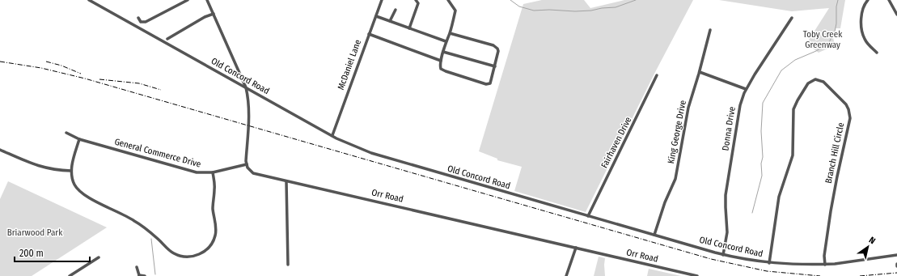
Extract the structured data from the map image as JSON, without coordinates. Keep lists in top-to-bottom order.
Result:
{
  "streets": {
    "street": [
      "McDaniel Lane",
      "Old Concord Road",
      "Donna Drive",
      "King George Drive",
      "Fairhaven Drive",
      "General Commerce Drive",
      "Branch Hill Circle",
      "Orr Road"
    ]
  },
  "crossings": [
    ["McDaniel Lane", "Old Concord Road"],
    ["Old Concord Road", "Donna Drive"],
    ["Old Concord Road", "King George Drive"],
    ["Old Concord Road", "Fairhaven Drive"],
    ["Old Concord Road", "Branch Hill Circle"],
    ["General Commerce Drive", "Orr Road"]
  ],
  "parks": ["Toby Creek Greenway", "Briarwood Park"],
  "scale_bar": "200 m",
  "north": "top right"
}
